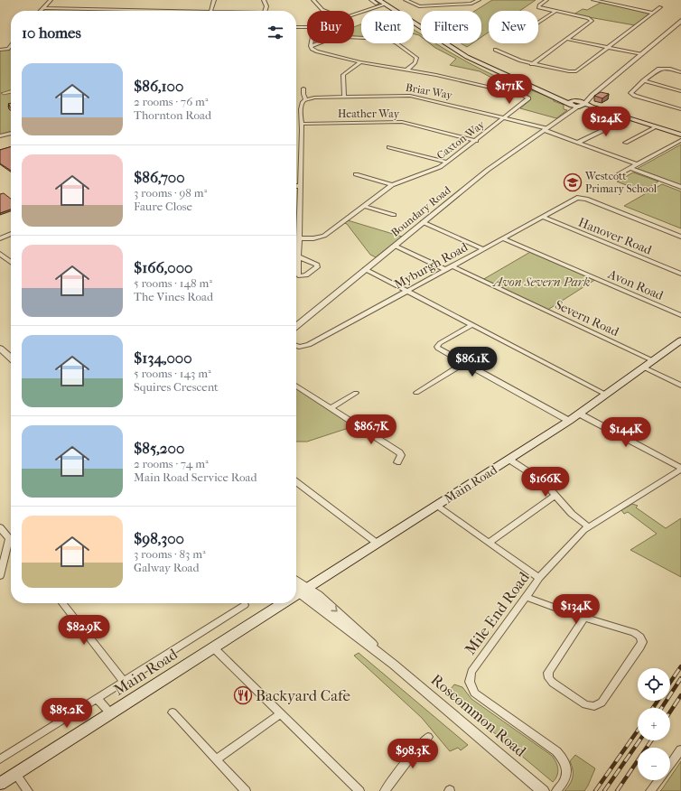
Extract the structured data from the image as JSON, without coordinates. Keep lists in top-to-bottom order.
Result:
{
  "streets": {
    "main road": ["Main Road"],
    "street": [
      "Briar Way",
      "Heather Way",
      "Caxton Way",
      "Boundary Road",
      "Hanover Road",
      "Myburgh Road",
      "Avon Road",
      "Severn Road",
      "Mile End Road",
      "Roscommon Road"
    ]
  },
  "crossings": [
    ["Briar Way", "Caxton Way"],
    ["Briar Way", "Boundary Road"],
    ["Heather Way", "Caxton Way"],
    ["Hanover Road", "Myburgh Road"],
    ["Myburgh Road", "Avon Road"],
    ["Myburgh Road", "Severn Road"],
    ["Severn Road", "Main Road"],
    ["Main Road", "Roscommon Road"]
  ],
  "parks": ["Avon Severn Park"],
  "places": {
    "school or university": ["Westcott Primary School"],
    "restaurant": ["Backyard Cafe"]
  },
  "page": {
    "chip": [
      "Buy",
      "Rent",
      "Filters",
      "New"
    ],
    "heading": "10 homes",
    "list": [
      {
        "name": "$86,100",
        "note": "2 rooms · 76 m² · Thornton Road"
      },
      {
        "name": "$86,700",
        "note": "3 rooms · 98 m² · Faure Close"
      },
      {
        "name": "$166,000",
        "note": "5 rooms · 148 m² · The Vines Road"
      },
      {
        "name": "$134,000",
        "note": "5 rooms · 143 m² · Squires Crescent"
      },
      {
        "name": "$85,200",
        "note": "2 rooms · 74 m² · Main Road Service Road"
      },
      {
        "name": "$98,300",
        "note": "3 rooms · 83 m² · Galway Road"
      }
    ],
    "price": [
      "$171K",
      "$124K",
      "$86.1K",
      "$86.7K",
      "$144K",
      "$166K",
      "$134K",
      "$82.9K",
      "$85.2K",
      "$98.3K"
    ],
    "map_buttons": ["+", "−"]
  }
}
